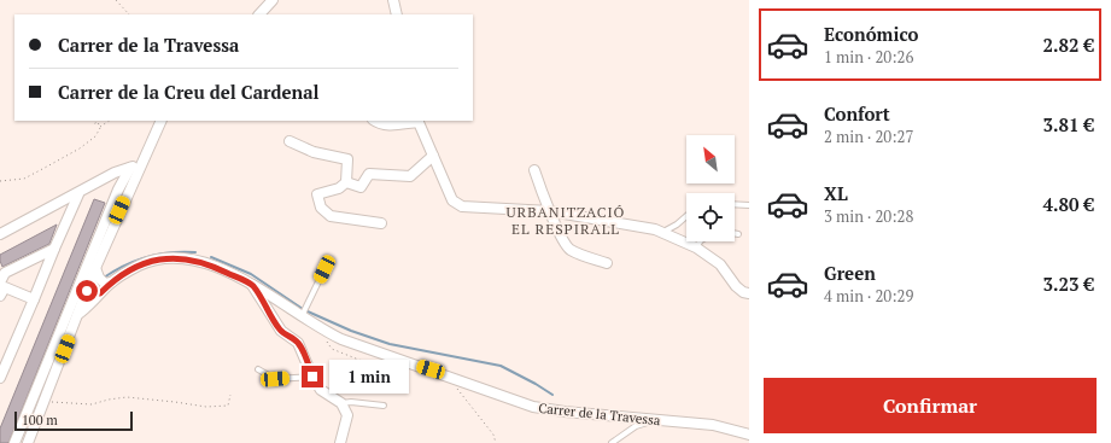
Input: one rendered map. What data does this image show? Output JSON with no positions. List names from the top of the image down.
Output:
{
  "streets": {
    "street": ["Carrer de la Travessa"]
  },
  "districts": ["URBANITZACIÓ EL RESPIRALL"],
  "scale_bar": "100 m",
  "north": "top left",
  "page": {
    "list": [
      {
        "name": "Económico",
        "note": "1 min · 20:26",
        "value": "2.82 €"
      },
      {
        "name": "Confort",
        "note": "2 min · 20:27",
        "value": "3.81 €"
      },
      {
        "name": "XL",
        "note": "3 min · 20:28",
        "value": "4.80 €"
      },
      {
        "name": "Green",
        "note": "4 min · 20:29",
        "value": "3.23 €"
      }
    ],
    "banner": ["Carrer de la Travessa", "Carrer de la Creu del Cardenal"],
    "bubble": "1 min",
    "buttons": "Confirmar",
    "scale": "100 m"
  }
}
